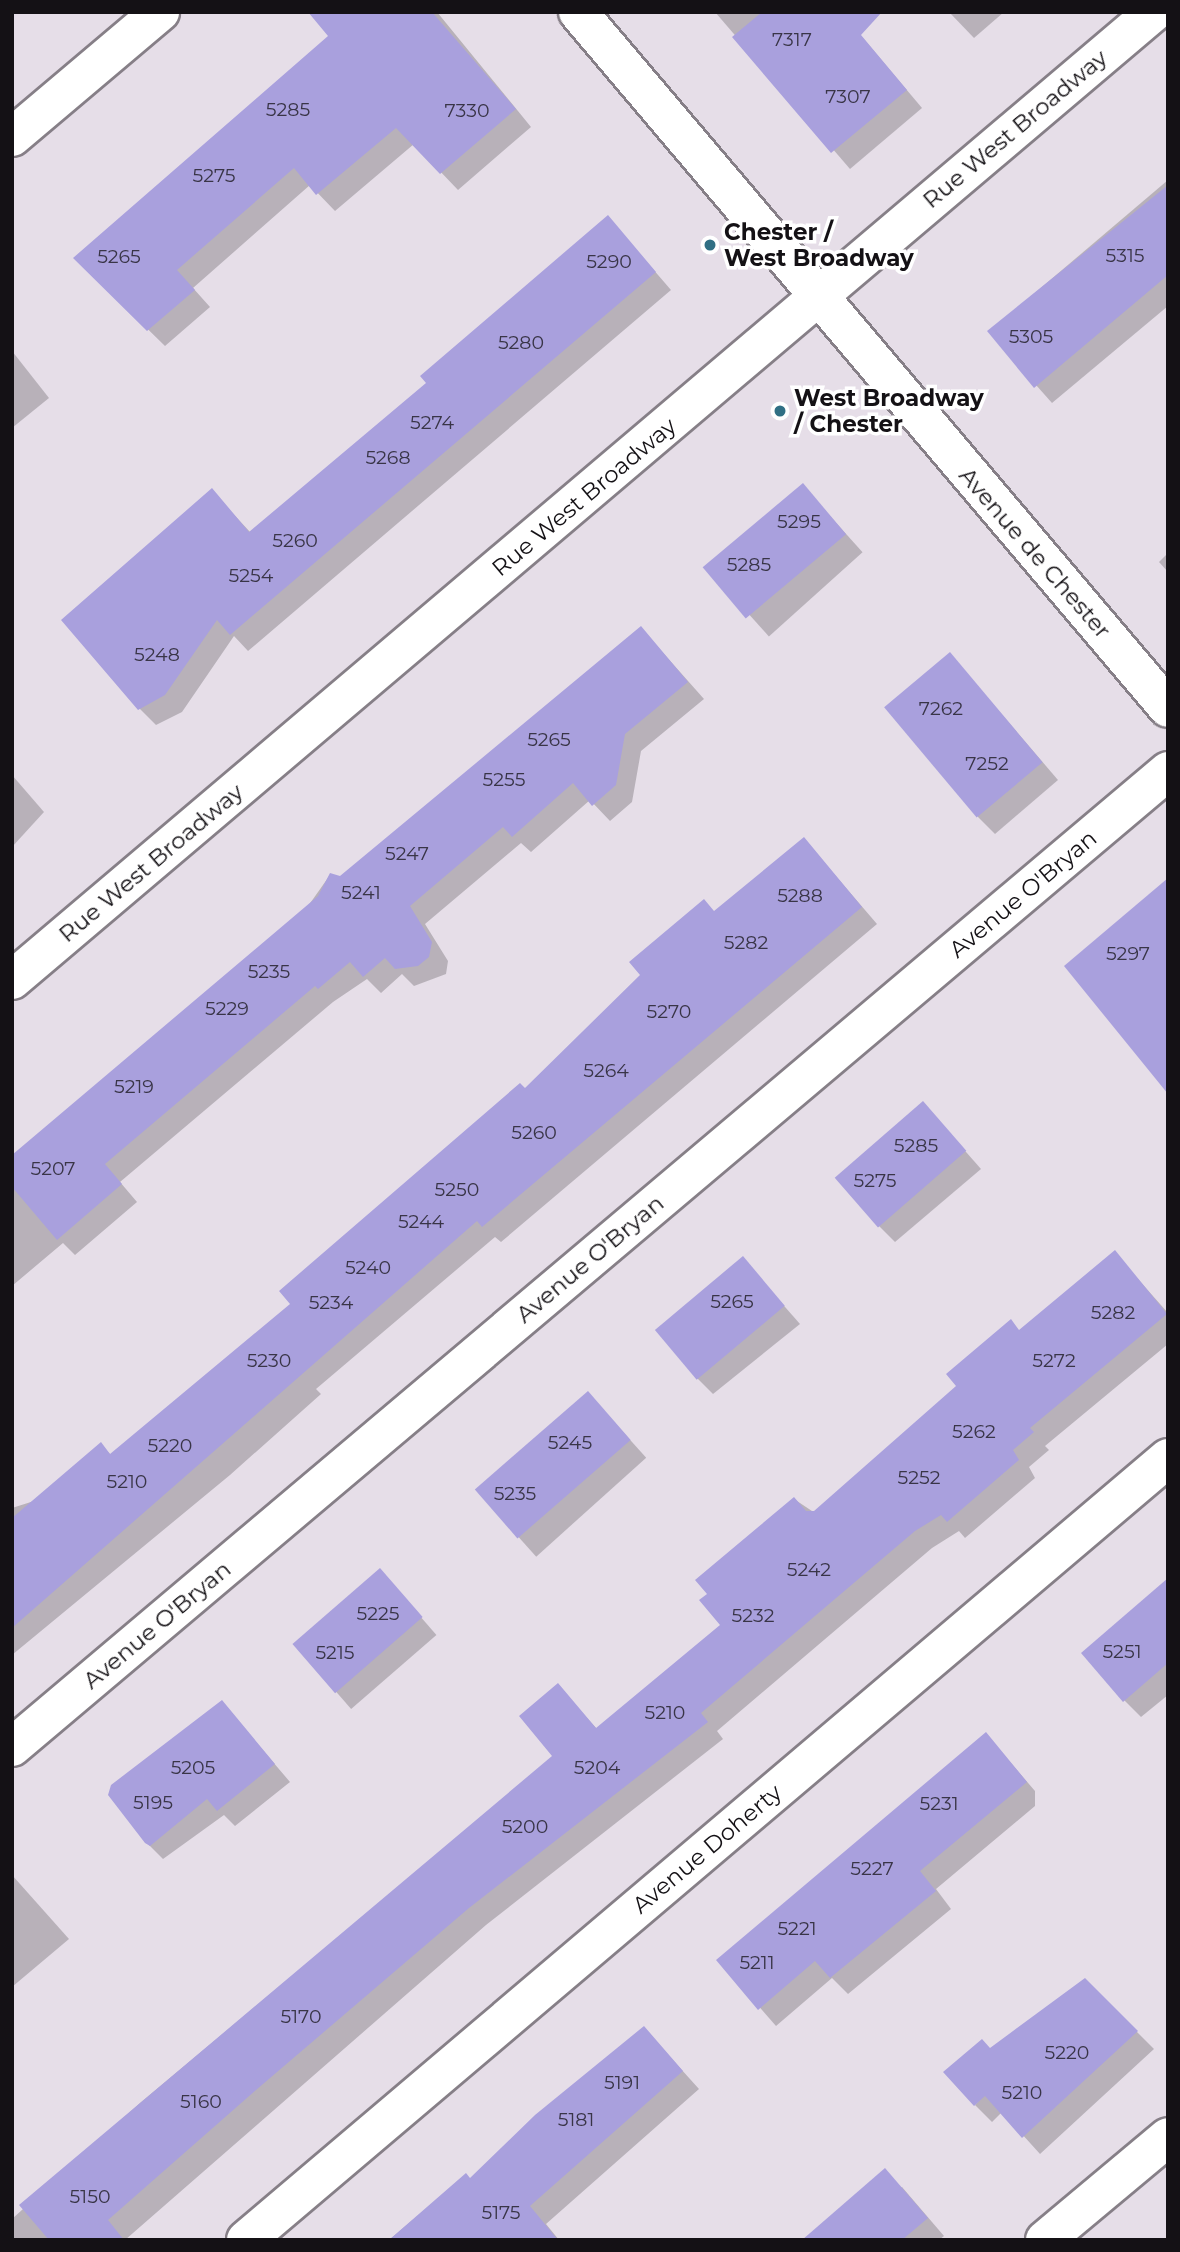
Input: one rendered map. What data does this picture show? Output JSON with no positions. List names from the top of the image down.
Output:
{
  "streets": {
    "street": [
      "Rue West Broadway",
      "Avenue de Chester",
      "Avenue O'Bryan",
      "Avenue Doherty"
    ]
  },
  "crossings": [
    ["Rue West Broadway", "Avenue de Chester"]
  ],
  "places": ["Chester / West Broadway", "West Broadway / Chester"],
  "house_numbers": [
    "7317",
    "7307",
    "5285",
    "7330",
    "5275",
    "5315",
    "5265",
    "5290",
    "5305",
    "5280",
    "5274",
    "5268",
    "5295",
    "5260",
    "5285",
    "5254",
    "5248",
    "7262",
    "5265",
    "7252",
    "5255",
    "5247",
    "5241",
    "5288",
    "5282",
    "5297",
    "5235",
    "5229",
    "5270",
    "5264",
    "5219",
    "5260",
    "5285",
    "5207",
    "5275",
    "5250",
    "5244",
    "5240",
    "5265",
    "5234",
    "5282",
    "5230",
    "5272",
    "5262",
    "5245",
    "5220",
    "5252",
    "5210",
    "5235",
    "5242",
    "5225",
    "5232",
    "5251",
    "5215",
    "5210",
    "5205",
    "5204",
    "5195",
    "5231",
    "5200",
    "5227",
    "5221",
    "5211",
    "5170",
    "5220",
    "5191",
    "5210",
    "5160",
    "5181",
    "5150",
    "5175"
  ]
}
